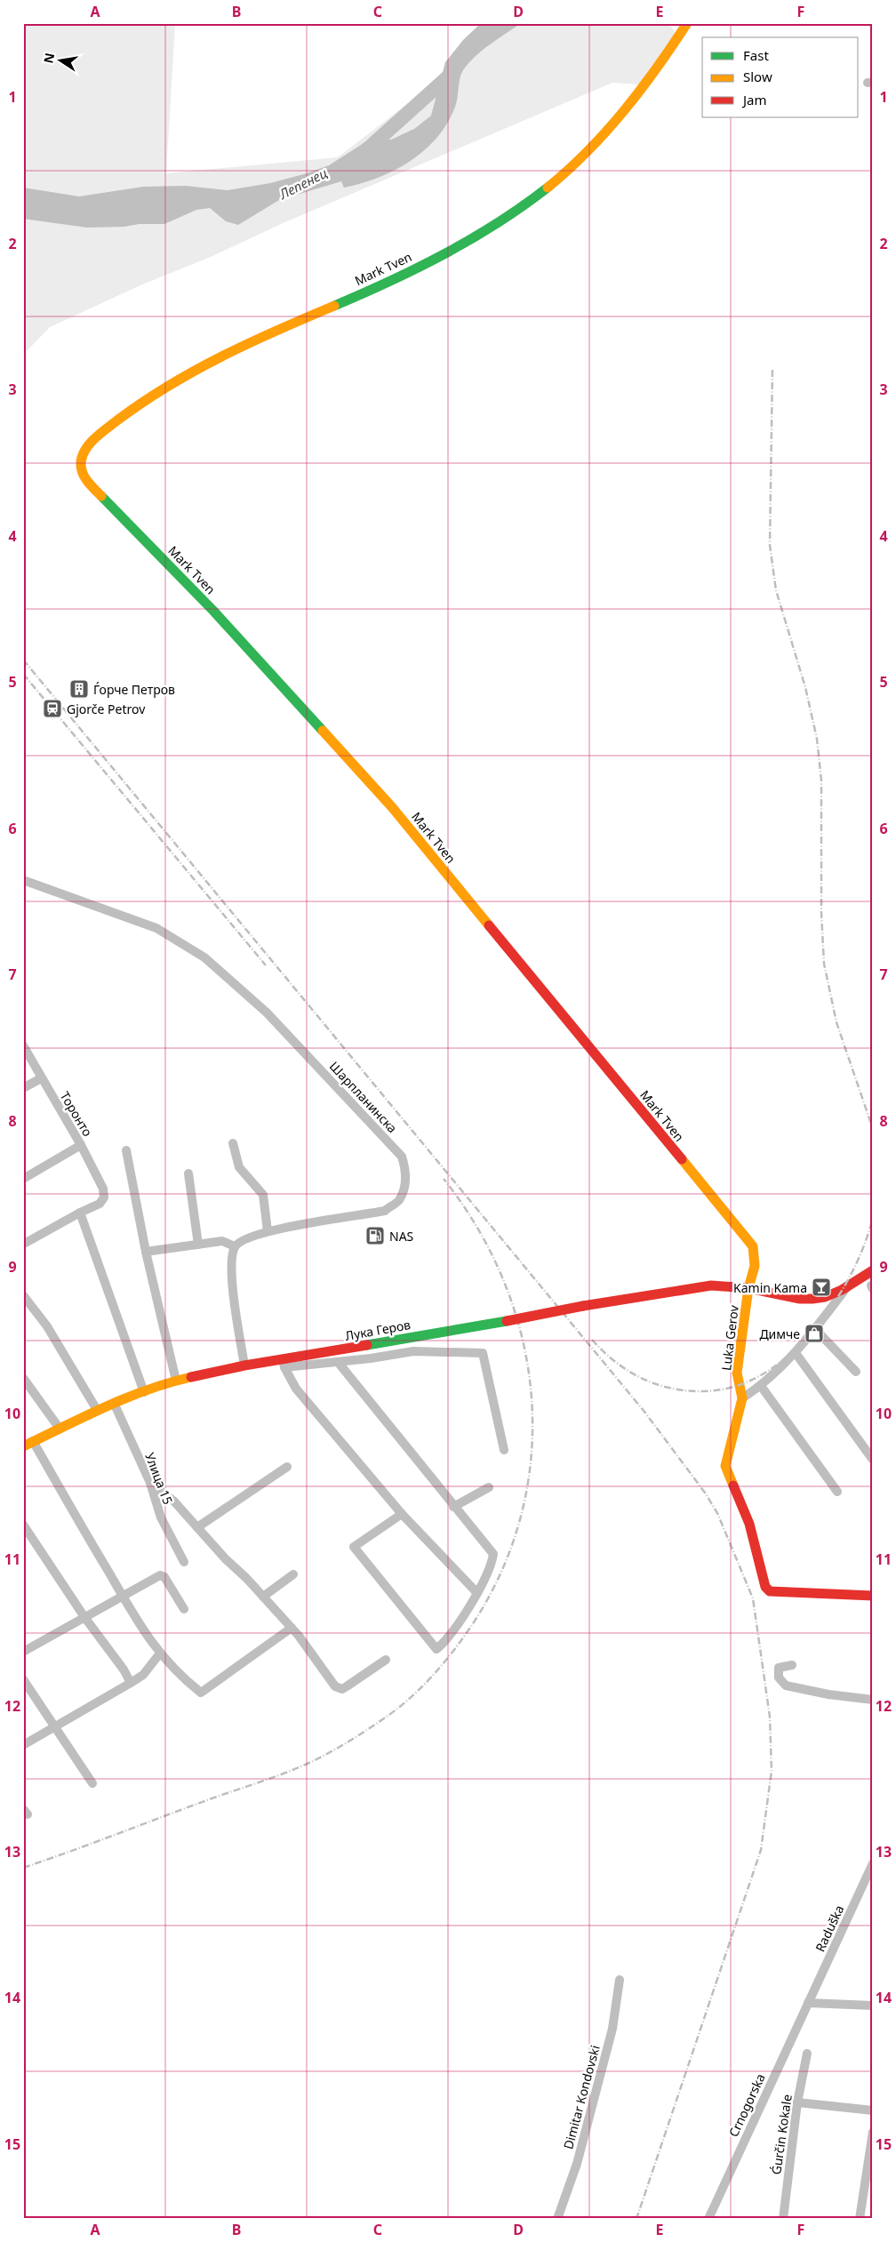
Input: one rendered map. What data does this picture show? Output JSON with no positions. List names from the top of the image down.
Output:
{
  "streets": {
    "street": [
      "Mark Tven",
      "Шарпланинска",
      "Торонто",
      "Лука Геров",
      "Luka Gerov",
      "Улица 15",
      "Raduška",
      "Dimitar Kondovski",
      "Crnogorska",
      "Ǵurčin Kokale"
    ]
  },
  "crossings": [
    ["Mark Tven", "Лука Геров"],
    ["Mark Tven", "Luka Gerov"],
    ["Лука Геров", "Luka Gerov"],
    ["Лука Геров", "Улица 15"],
    ["Raduška", "Crnogorska"]
  ],
  "water": ["Лепенец"],
  "places": {
    "building": ["Ѓорче Петров"],
    "station": ["Gjorče Petrov"],
    "fuel station": ["NAS"],
    "bar": ["Kamin Kama"],
    "shop": ["Димче"]
  },
  "legend": ["Fast", "Slow", "Jam"],
  "north": "left",
  "grid": {
    "columns": [
      "A",
      "B",
      "C",
      "D",
      "E",
      "F"
    ],
    "rows": [
      "1",
      "2",
      "3",
      "4",
      "5",
      "6",
      "7",
      "8",
      "9",
      "10",
      "11",
      "12",
      "13",
      "14",
      "15"
    ]
  }
}
